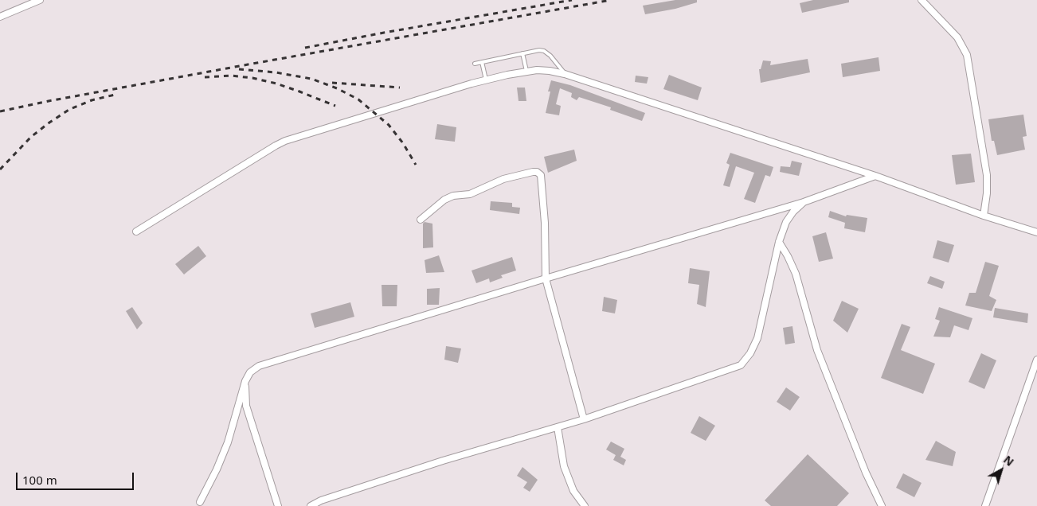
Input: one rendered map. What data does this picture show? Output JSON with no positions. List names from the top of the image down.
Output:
{
  "scale_bar": "100 m",
  "north": "top right"
}
